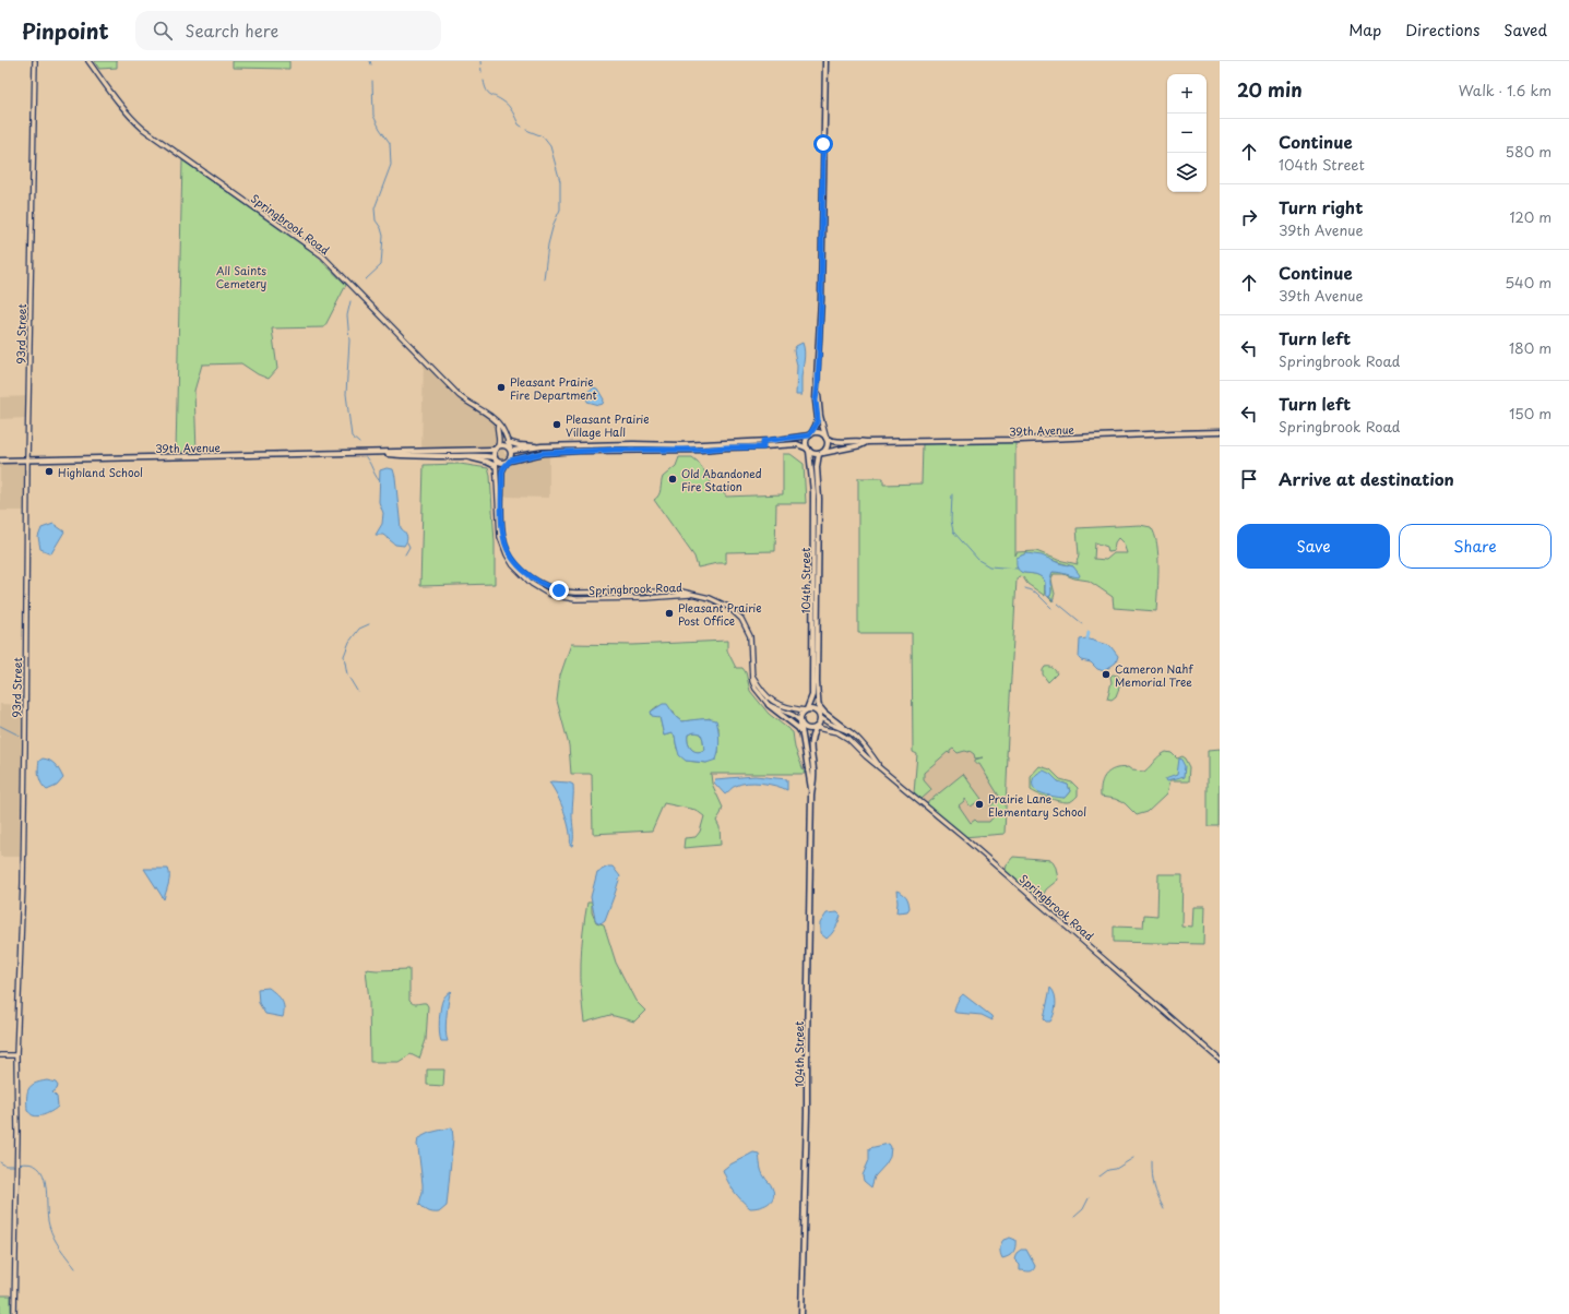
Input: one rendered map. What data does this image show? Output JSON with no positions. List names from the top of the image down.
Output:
{
  "streets": {
    "main road": ["39th Avenue", "104th Street"],
    "street": ["Springbrook Road", "93rd Street"]
  },
  "crossings": [
    ["Springbrook Road", "39th Avenue"],
    ["Springbrook Road", "104th Street"],
    ["93rd Street", "39th Avenue"],
    ["39th Avenue", "104th Street"]
  ],
  "parks": ["All Saints Cemetery"],
  "places": [
    "Pleasant Prairie Fire Department",
    "Pleasant Prairie Village Hall",
    "Highland School",
    "Old Abandoned Fire Station",
    "Pleasant Prairie Post Office",
    "Cameron Nahf Memorial Tree",
    "Prairie Lane Elementary School"
  ],
  "page": {
    "header": "Pinpoint",
    "search": "Search here",
    "nav": ["Map", "Directions", "Saved"],
    "heading": ["20 min", "Walk · 1.6 km"],
    "map_buttons": ["+", "−"],
    "list": [
      ["Continue", "104th Street", "580 m"],
      ["Turn right", "39th Avenue", "120 m"],
      ["Continue", "39th Avenue", "540 m"],
      ["Turn left", "Springbrook Road", "180 m"],
      ["Turn left", "Springbrook Road", "150 m"],
      "Arrive at destination"
    ],
    "buttons": ["Save", "Share"]
  }
}
